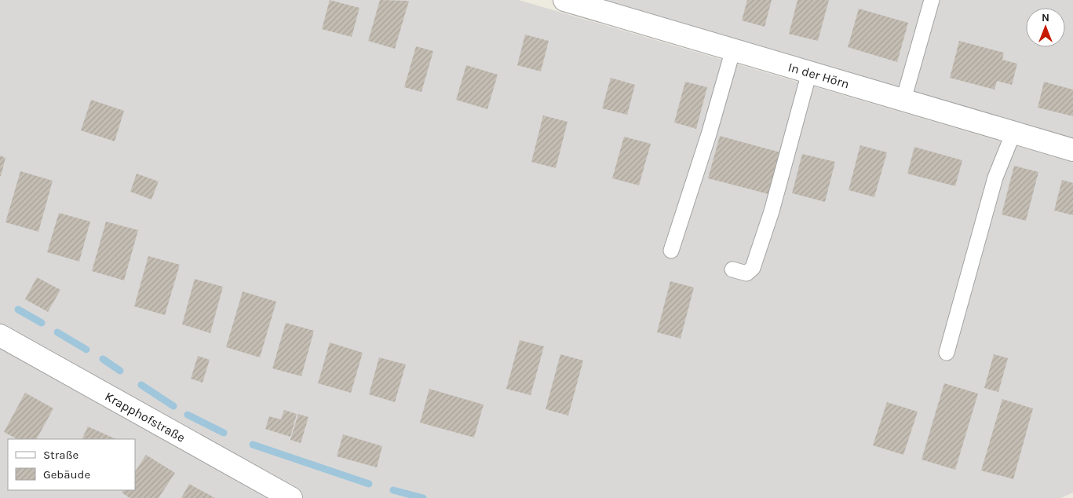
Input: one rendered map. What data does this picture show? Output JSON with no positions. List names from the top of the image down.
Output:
{
  "streets": {
    "street": ["In der Hörn", "Krapphofstraße"]
  },
  "legend": ["Straße", "Gebäude"],
  "north": "top"
}
